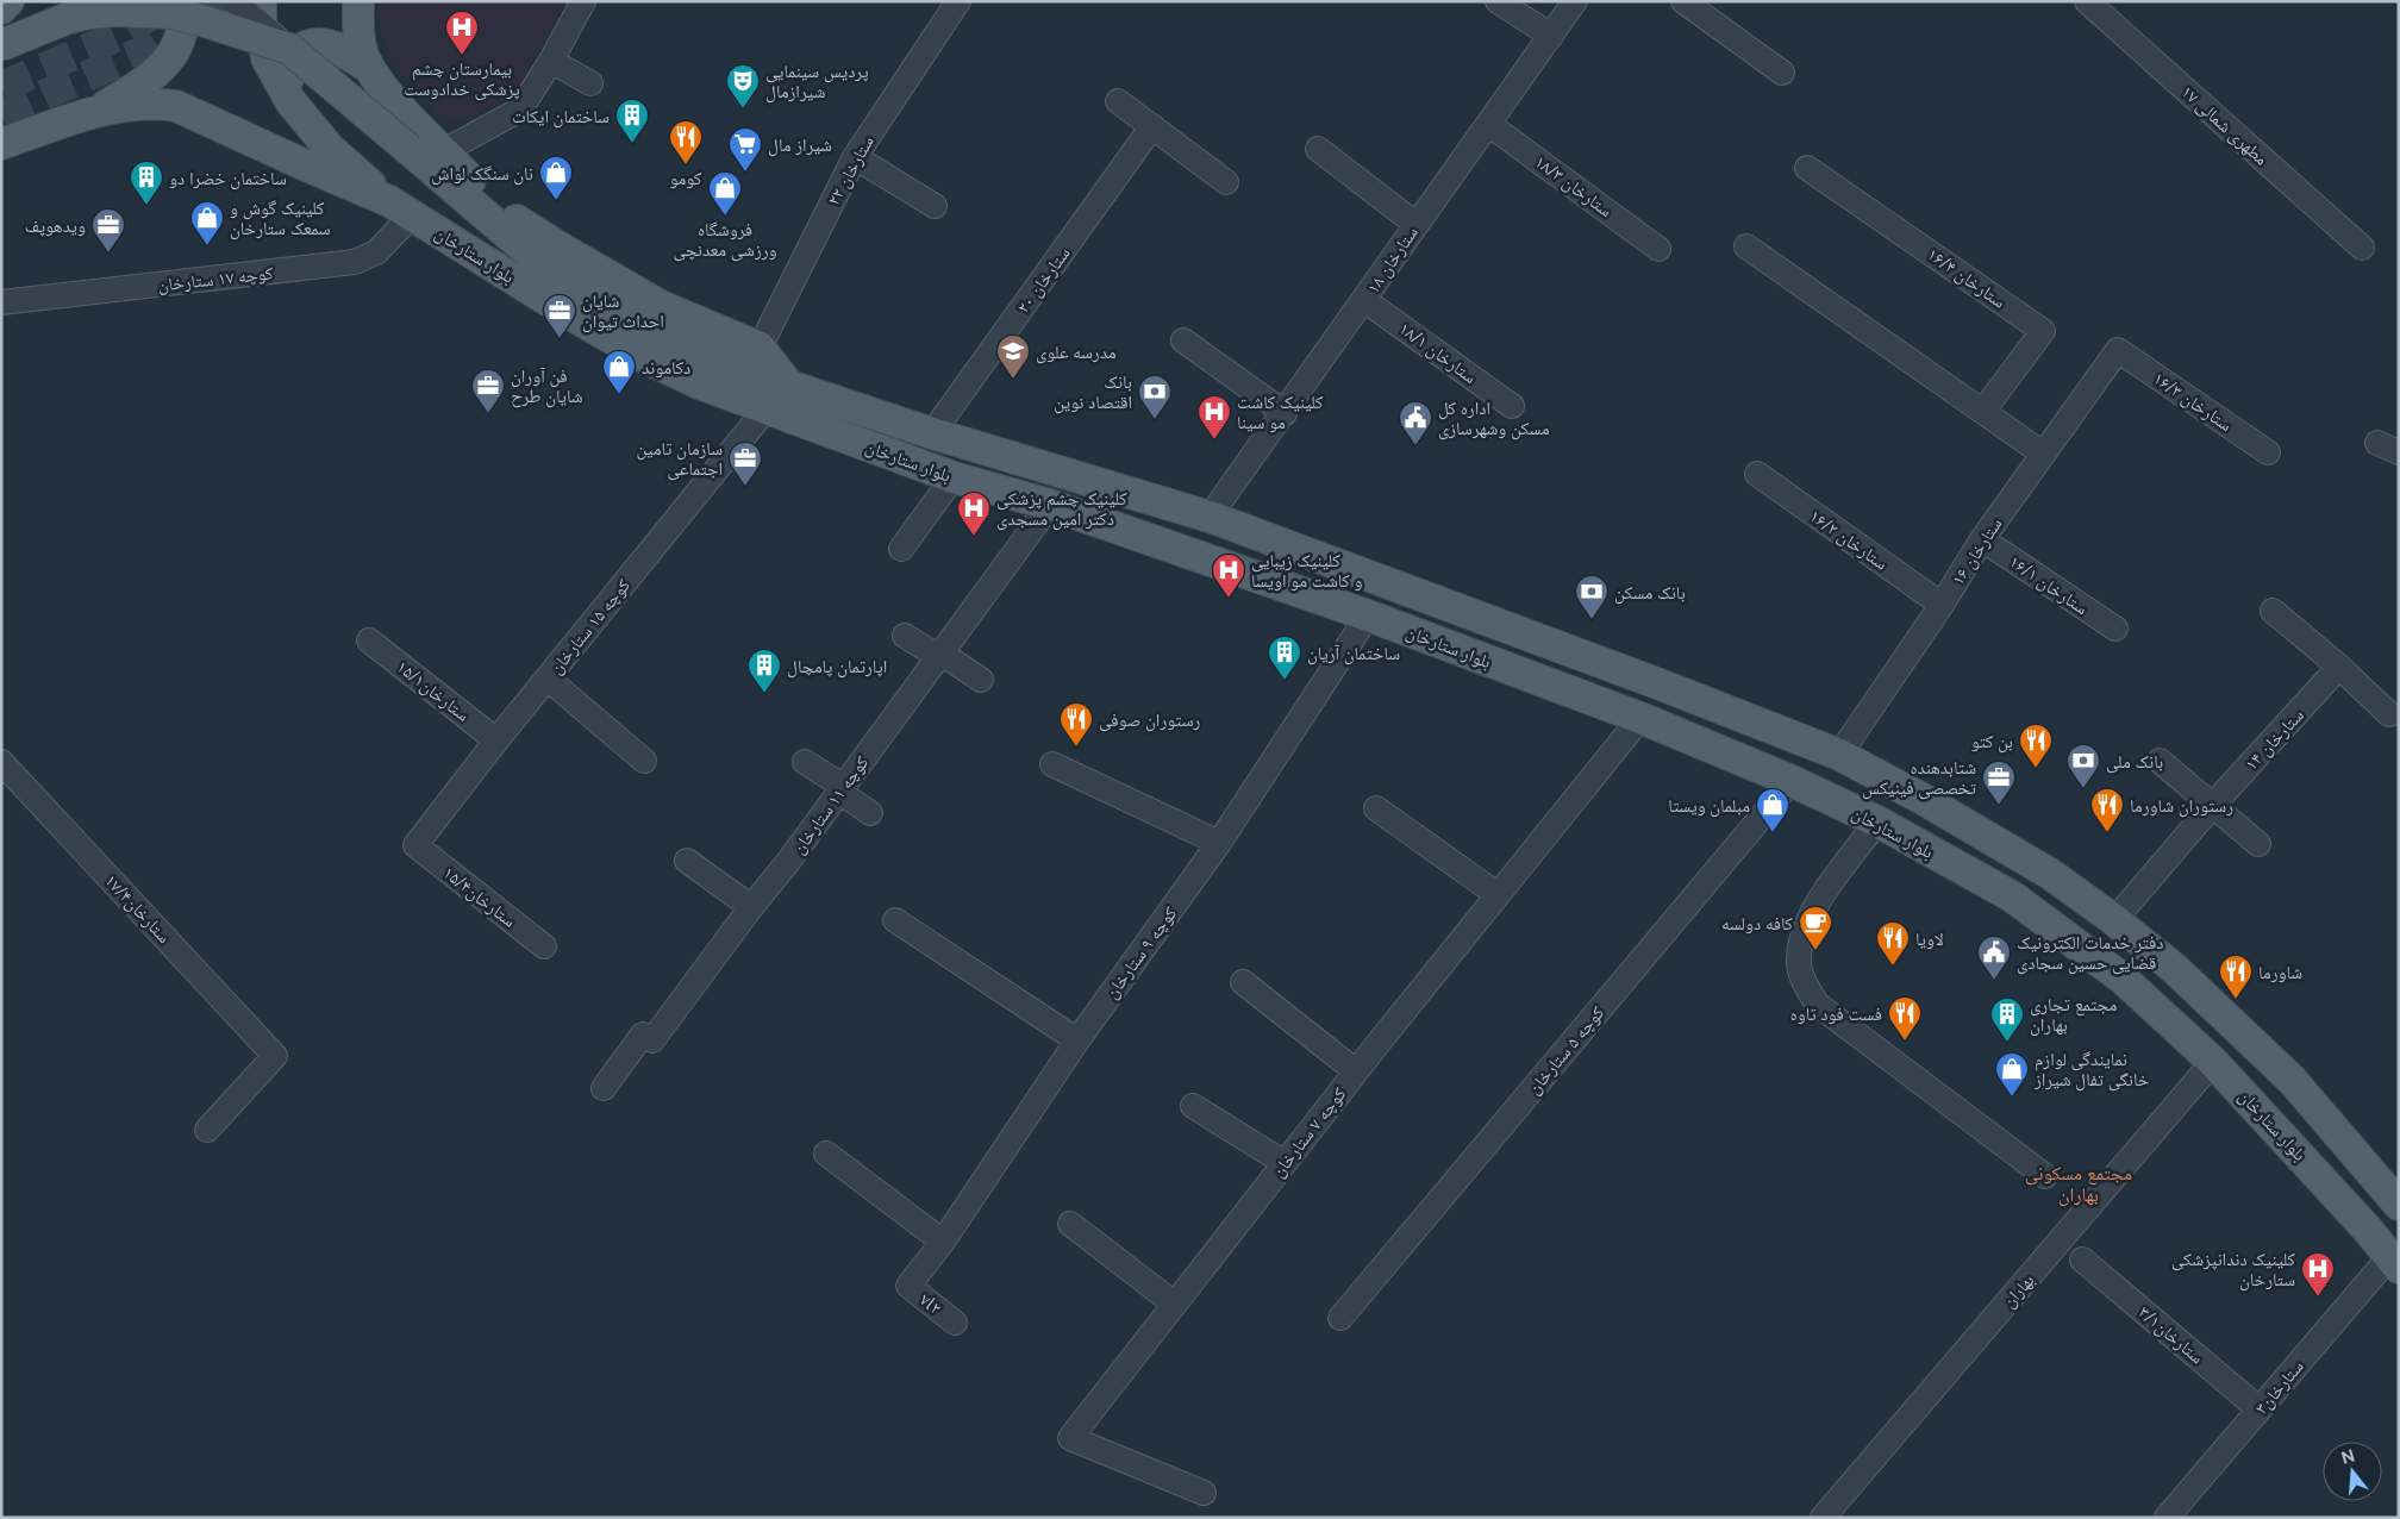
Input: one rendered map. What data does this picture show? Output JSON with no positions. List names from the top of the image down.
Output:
{
  "streets": {
    "main road": ["بلوار ستارخان"],
    "street": [
      "۱۷ مطهری شمالی",
      "۲۲ ستارخان",
      "۱۸/۳ ستارخان",
      "۱۸ ستارخان",
      "۱۶/۴ ستارخان",
      "کوچه ۱۷ ستارخان",
      "۲۰ ستارخان",
      "۱۸/۱ ستارخان",
      "۱۶/۳ ستارخان",
      "۱۶/۲ ستارخان",
      "۱۶ ستارخان",
      "۱۶/۱ ستارخان",
      "کوچه ۱۵ ستارخان",
      "ستارخان۱۵/۱",
      "۱۴ ستارخان",
      "کوچه ۱۱ ستارخان",
      "ستارخان۱۵/۴",
      "ستارخان۱۷/۴",
      "کوچه ۹ ستارخان",
      "کوچه ۵ ستارخان",
      "کوچه ۷ ستارخان",
      "بهاران",
      "۷l۲",
      "ستارخان۳/۱",
      "ستارخان۳"
    ]
  },
  "crossings": [
    ["۱۸/۳ ستارخان", "۱۸ ستارخان"],
    ["بلوار ستارخان", "۱۸ ستارخان"],
    ["بلوار ستارخان", "کوچه ۱۷ ستارخان"],
    ["بلوار ستارخان", "۲۰ ستارخان"],
    ["بلوار ستارخان", "۱۶ ستارخان"],
    ["بلوار ستارخان", "کوچه ۱۵ ستارخان"],
    ["بلوار ستارخان", "۱۴ ستارخان"],
    ["بلوار ستارخان", "کوچه ۱۱ ستارخان"],
    ["بلوار ستارخان", "کوچه ۹ ستارخان"],
    ["بلوار ستارخان", "کوچه ۵ ستارخان"],
    ["بلوار ستارخان", "کوچه ۷ ستارخان"],
    ["بلوار ستارخان", "بهاران"],
    ["بلوار ستارخان", "ستارخان۳"],
    ["۱۸ ستارخان", "۱۸/۱ ستارخان"],
    ["۱۶/۳ ستارخان", "۱۶ ستارخان"],
    ["۱۶/۲ ستارخان", "۱۶ ستارخان"],
    ["۱۶ ستارخان", "۱۶/۱ ستارخان"],
    ["کوچه ۱۵ ستارخان", "ستارخان۱۵/۱"],
    ["کوچه ۱۵ ستارخان", "ستارخان۱۵/۴"],
    ["کوچه ۹ ستارخان", "۷l۲"],
    ["ستارخان۳/۱", "ستارخان۳"]
  ],
  "districts": ["مجتمع مسکونی بهاران"],
  "places": {
    "hospital": [
      "بیمارستان چشم پزشکی خدادوست",
      "کلینیک کاشت مو سینا",
      "کلینیک چشم پزشکی دکتر امین مسجدی",
      "کلینیک زیبایی و کاشت مو اویسا",
      "کلینیک دندانپزشکی ستارخان"
    ],
    "theatre": ["پردیس سینمایی شیرازمال"],
    "building": [
      "ساختمان ایکات",
      "ساختمان خضرا دو",
      "ساختمان آریان",
      "اپارتمان پامچال",
      "مجتمع تجاری بهاران"
    ],
    "restaurant": [
      "کومو",
      "رستوران صوفی",
      "بن کتو",
      "رستوران شاورما",
      "لاویا",
      "شاورما",
      "فست فود تاوه"
    ],
    "supermarket": ["شیراز مال"],
    "shop": [
      "نان سنگک لواش",
      "فروشگاه‌ ورزشی معدنچی",
      "کلینیک گوش و سمعک ستارخان",
      "دکاموند",
      "مبلمان ویستا",
      "نمایندگی لوازم خانگی تفال شیراز"
    ],
    "office": [
      "ویدهوپف",
      "شایان احداث تیوان",
      "فن آوران شایان طرح",
      "سازمان تامین اجتماعی",
      "شتابدهنده تخصصی فینیکس"
    ],
    "school or university": ["مدرسه علوی"],
    "bank": ["بانک اقتصاد نوین", "بانک مسکن", "بانک ملی"],
    "public building": ["اداره کل مسکن وشهرسازی", "دفتر خدمات الکترونیک قضایی حسین سجادی"],
    "cafe": ["کافه دولسه"]
  },
  "north": "top"
}
